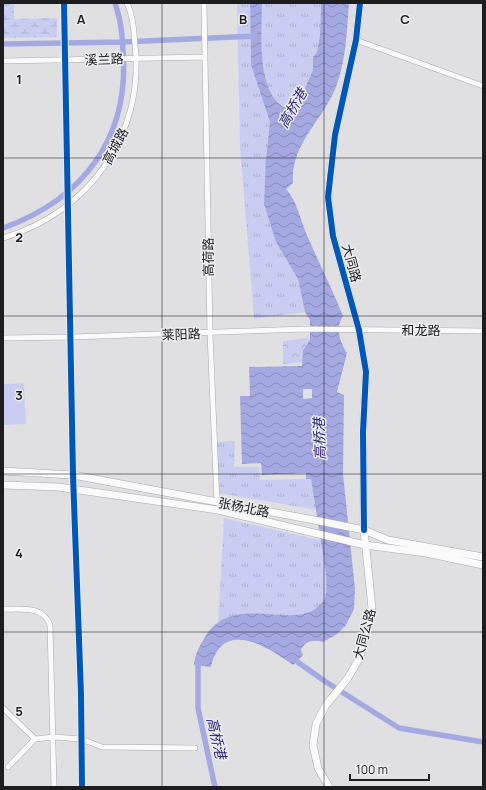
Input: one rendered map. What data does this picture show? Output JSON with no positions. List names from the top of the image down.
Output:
{
  "streets": {
    "main road": ["大同路", "张杨北路", "大同公路"],
    "street": [
      "溪兰路",
      "高城路",
      "高荷路",
      "和龙路",
      "莱阳路"
    ]
  },
  "crossings": [
    ["溪兰路", "高城路"],
    ["溪兰路", "高荷路"],
    ["高荷路", "莱阳路"],
    ["高荷路", "张杨北路"],
    ["大同路", "和龙路"],
    ["大同路", "莱阳路"],
    ["大同路", "张杨北路"],
    ["大同路", "大同公路"],
    ["和龙路", "莱阳路"],
    ["张杨北路", "大同公路"]
  ],
  "water": ["高桥港"],
  "scale_bar": "100 m",
  "grid": {
    "columns": ["A", "B", "C"],
    "rows": [
      "1",
      "2",
      "3",
      "4",
      "5"
    ]
  }
}
